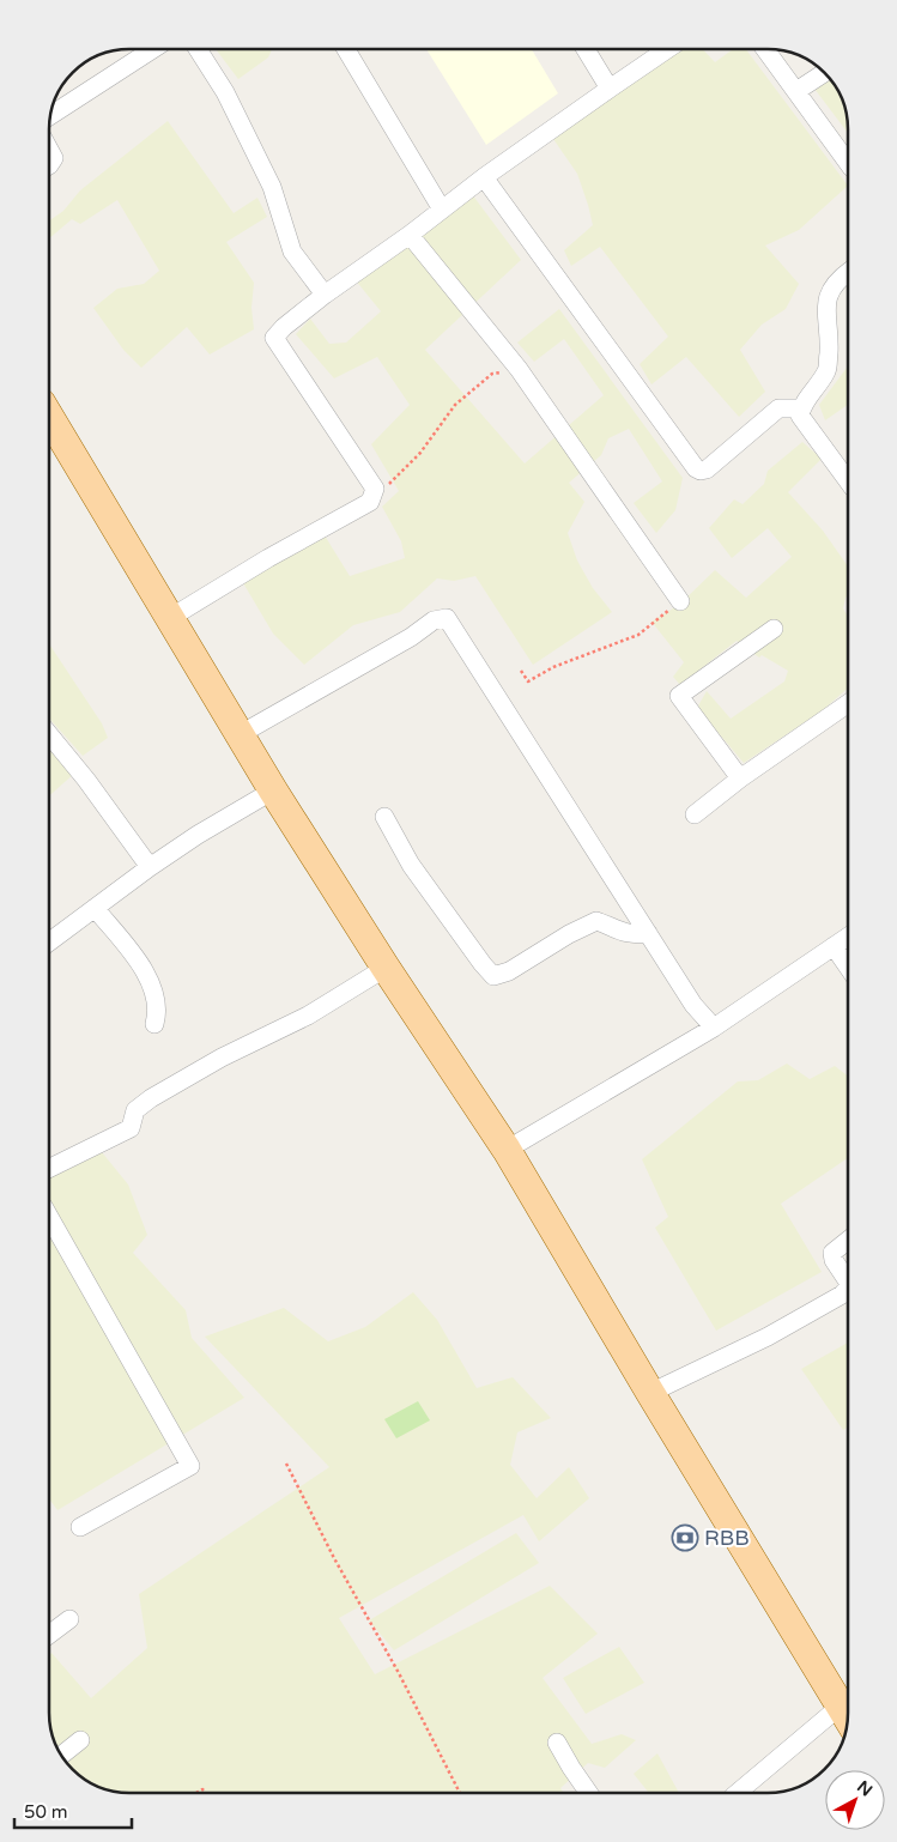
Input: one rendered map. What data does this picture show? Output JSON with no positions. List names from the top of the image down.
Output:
{
  "places": {
    "bank": ["RBB"]
  },
  "scale_bar": "50 m",
  "north": "top right"
}
